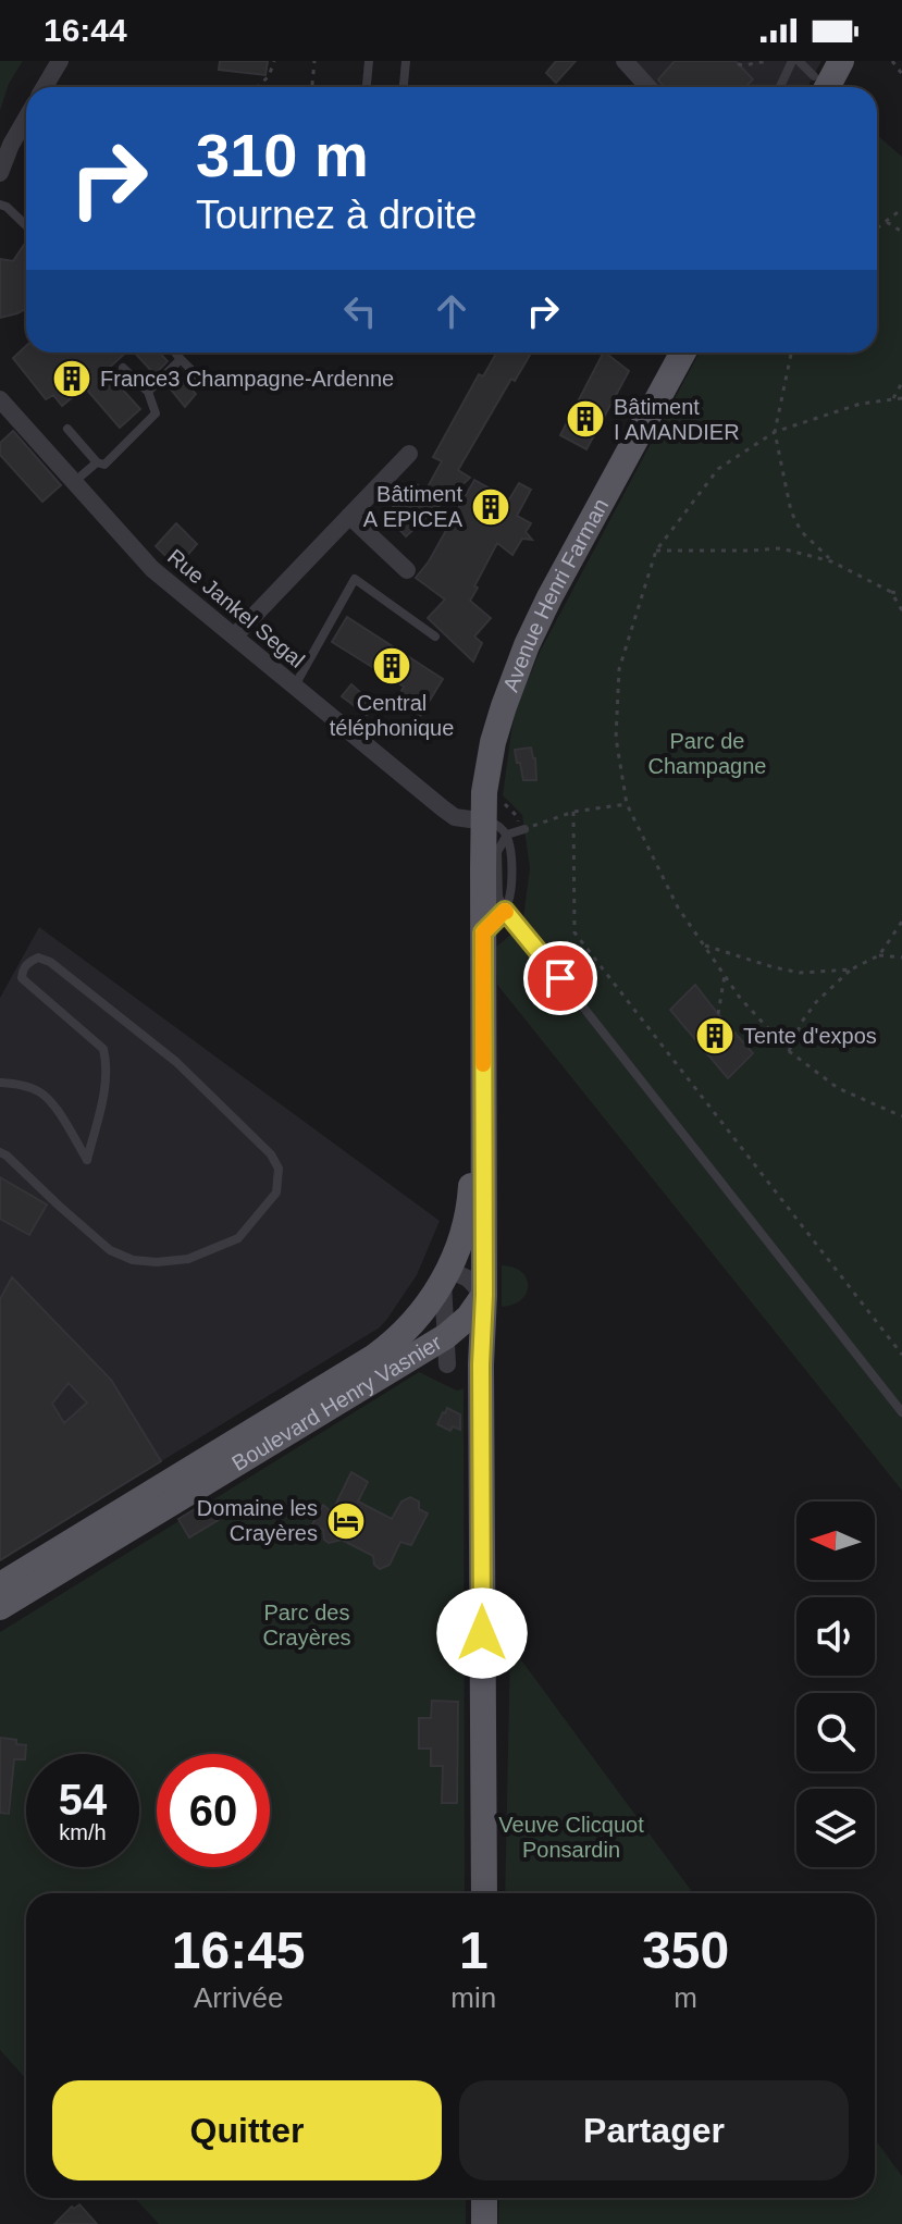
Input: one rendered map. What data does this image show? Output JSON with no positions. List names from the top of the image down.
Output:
{
  "streets": {
    "main road": ["Avenue Henri Farman", "Boulevard Henry Vasnier"],
    "street": ["Rue Jankel Segal"]
  },
  "crossings": [
    ["Avenue Henri Farman", "Rue Jankel Segal"],
    ["Avenue Henri Farman", "Boulevard Henry Vasnier"],
    ["Rue Jankel Segal", "Boulevard Henry Vasnier"]
  ],
  "parks": ["Parc de Champagne", "Parc des Crayères", "Veuve Clicquot Ponsardin"],
  "places": {
    "building": [
      "France3 Champagne-Ardenne",
      "Bâtiment I AMANDIER",
      "Bâtiment A EPICEA",
      "Central téléphonique",
      "Tente d'expos"
    ],
    "hotel": ["Domaine les Crayères"]
  },
  "north": "left",
  "page": {
    "status": "16:44",
    "turn": ["310 m", "Tournez à droite"],
    "speed": "54 km/h",
    "limit": "60",
    "eta": [
      "16:45",
      "Arrivée",
      "1",
      "min",
      "350",
      "m"
    ],
    "buttons": ["Quitter", "Partager"]
  }
}
